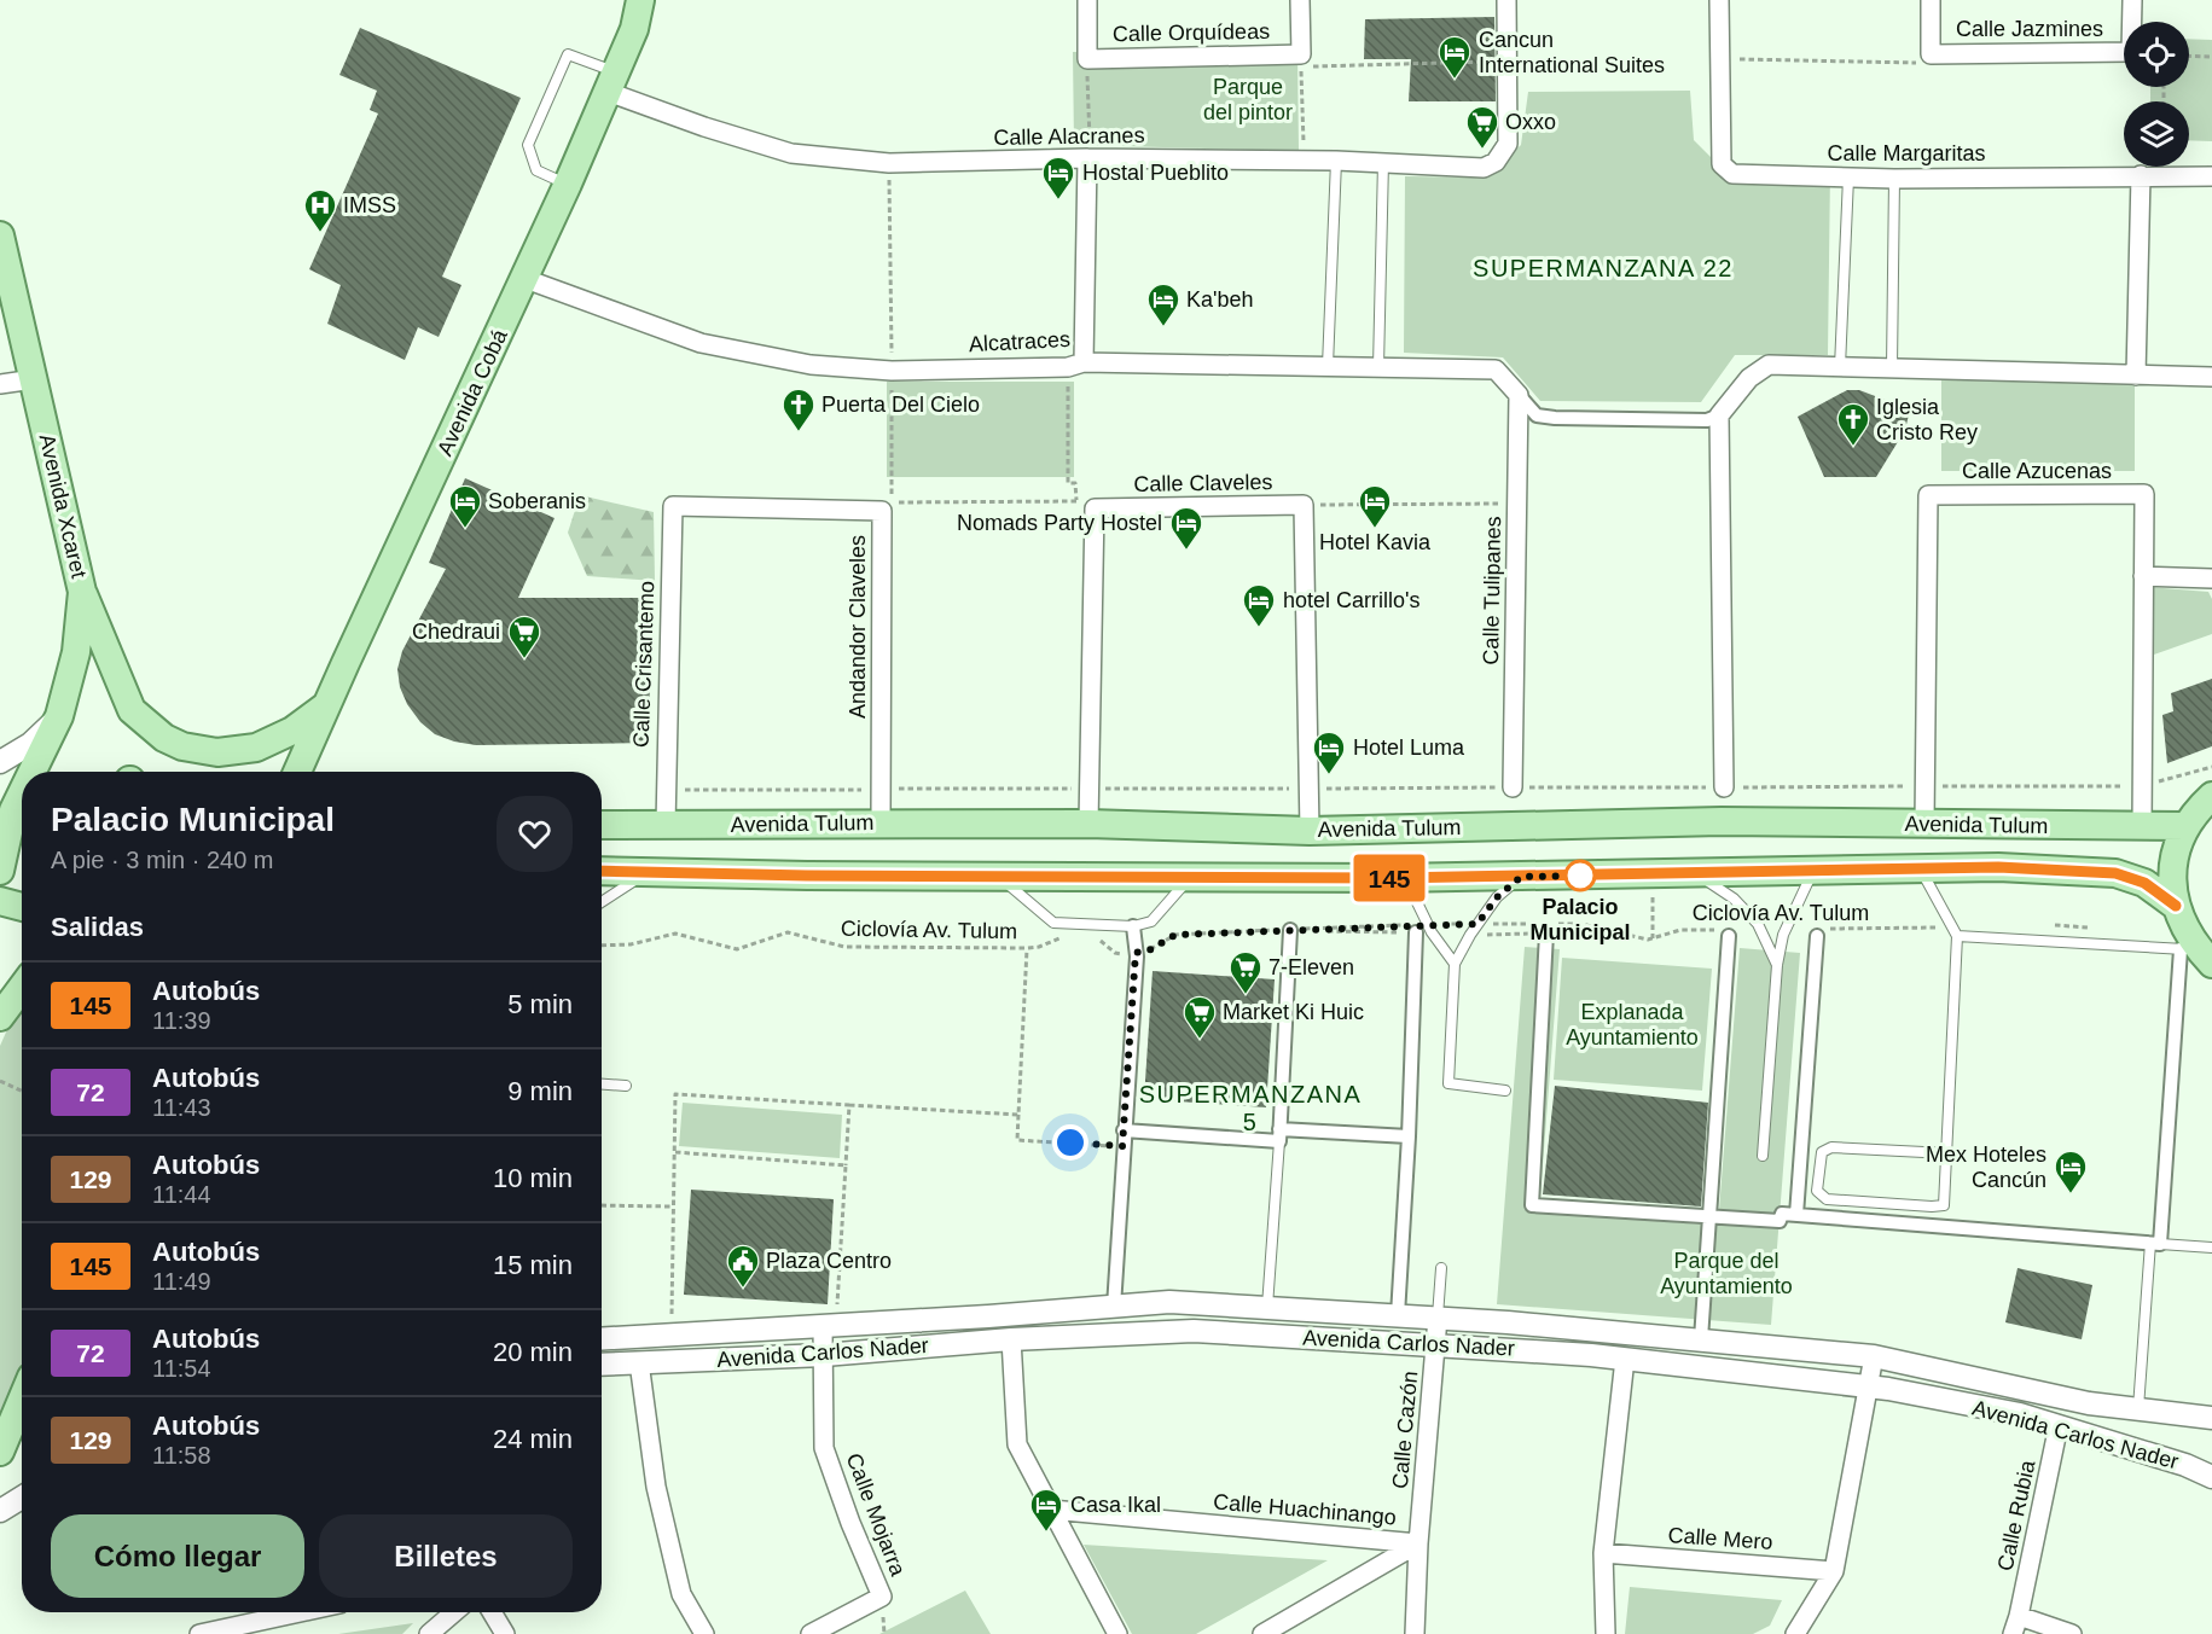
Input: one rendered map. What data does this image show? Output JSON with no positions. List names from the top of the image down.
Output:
{
  "streets": {
    "main road": ["Avenida Cobá", "Avenida Xcaret", "Avenida Tulum"],
    "street": [
      "Calle Jazmines",
      "Calle Orquídeas",
      "Calle Alacranes",
      "Calle Margaritas",
      "Alcatraces",
      "Calle Azucenas",
      "Calle Claveles",
      "Calle Tulipanes",
      "Andandor Claveles",
      "Calle Crisantemo",
      "Avenida Carlos Nader",
      "Calle Cazón",
      "Calle Huachinango",
      "Calle Mojarra",
      "Calle Rubia",
      "Calle Mero"
    ],
    "path": ["Ciclovía Av. Tulum"]
  },
  "crossings": [
    ["Calle Alacranes", "Avenida Cobá"],
    ["Alcatraces", "Avenida Cobá"],
    ["Alcatraces", "Calle Tulipanes"],
    ["Calle Azucenas", "Avenida Tulum"],
    ["Calle Claveles", "Avenida Tulum"],
    ["Andandor Claveles", "Calle Crisantemo"],
    ["Andandor Claveles", "Avenida Tulum"],
    ["Calle Crisantemo", "Avenida Tulum"],
    ["Avenida Carlos Nader", "Calle Cazón"],
    ["Avenida Carlos Nader", "Calle Mojarra"],
    ["Avenida Carlos Nader", "Calle Rubia"],
    ["Calle Cazón", "Calle Huachinango"]
  ],
  "districts": ["SUPERMANZANA 22", "SUPERMANZANA 5"],
  "parks": ["Parque del pintor", "Explanada Ayuntamiento", "Parque del Ayuntamiento"],
  "places": {
    "hotel": [
      "Cancun International Suites",
      "Hostal Pueblito",
      "Ka'beh",
      "Soberanis",
      "Hotel Kavia",
      "Nomads Party Hostel",
      "hotel Carrillo's",
      "Hotel Luma",
      "Mex Hoteles Cancún",
      "Casa Ikal"
    ],
    "supermarket": [
      "Oxxo",
      "Chedraui",
      "7-Eleven",
      "Market Ki Huic"
    ],
    "hospital": ["IMSS"],
    "church": ["Puerta Del Cielo", "Iglesia Cristo Rey"],
    "other": ["Palacio Municipal"],
    "public building": ["Plaza Centro"]
  },
  "lines": ["bus line 145"],
  "page": {
    "on_map": "145",
    "heading": [
      ["Palacio Municipal", "A pie · 3 min · 240 m"],
      "Salidas"
    ],
    "list": [
      {
        "mark": "145",
        "name": "Autobús",
        "note": "11:39",
        "value": "5 min"
      },
      {
        "mark": "72",
        "name": "Autobús",
        "note": "11:43",
        "value": "9 min"
      },
      {
        "mark": "129",
        "name": "Autobús",
        "note": "11:44",
        "value": "10 min"
      },
      {
        "mark": "145",
        "name": "Autobús",
        "note": "11:49",
        "value": "15 min"
      },
      {
        "mark": "72",
        "name": "Autobús",
        "note": "11:54",
        "value": "20 min"
      },
      {
        "mark": "129",
        "name": "Autobús",
        "note": "11:58",
        "value": "24 min"
      }
    ],
    "buttons": ["Cómo llegar", "Billetes"]
  }
}
